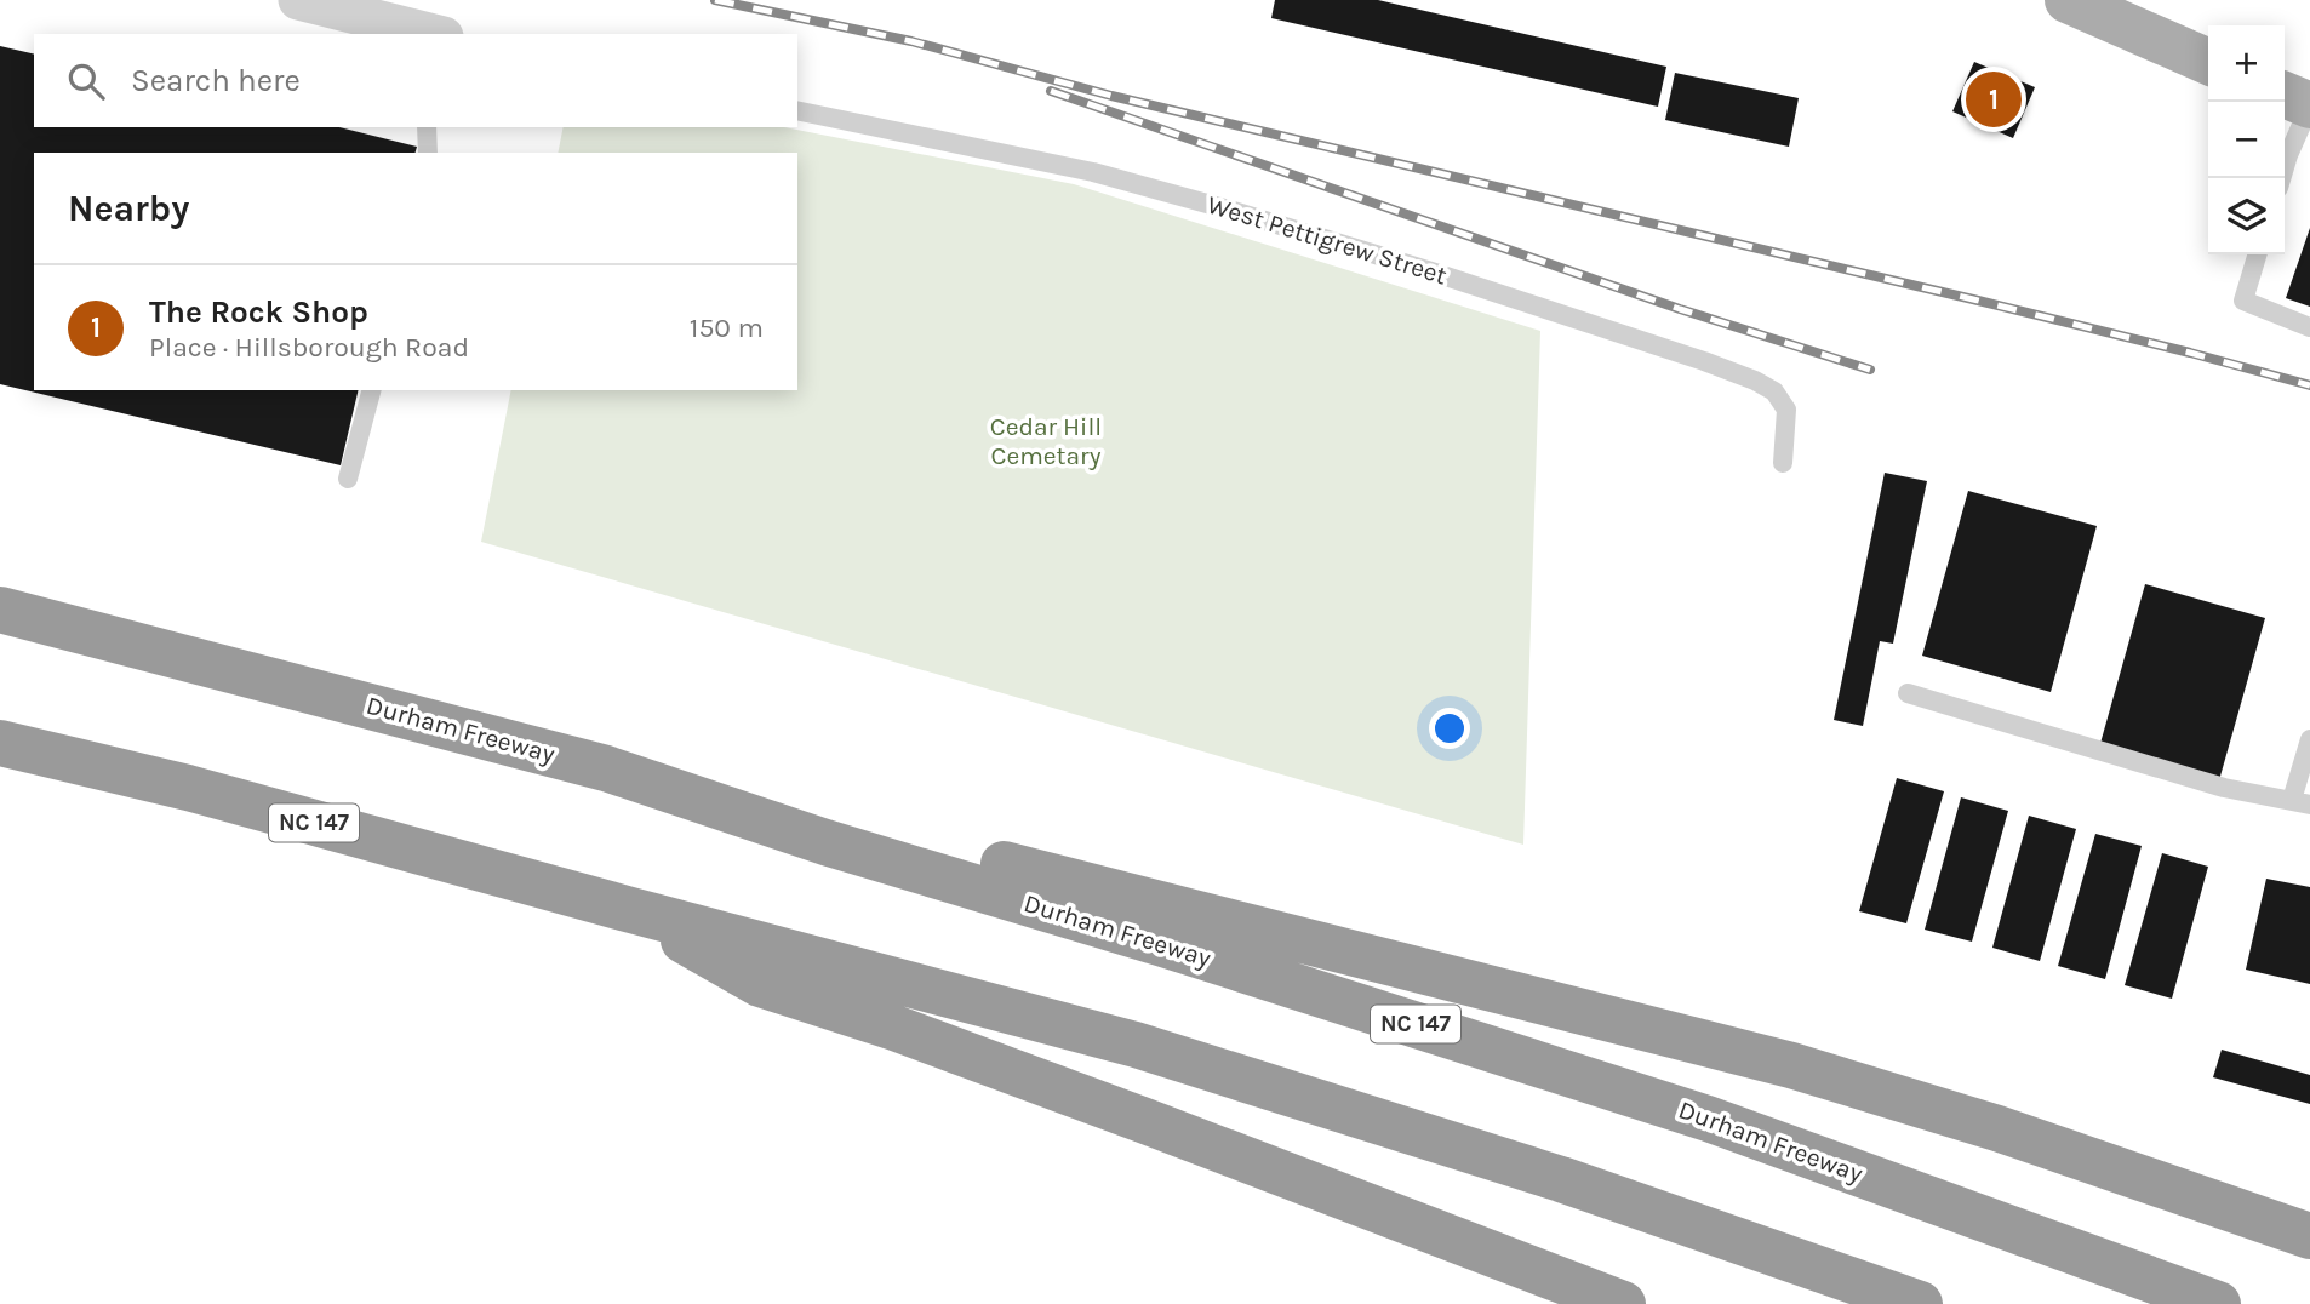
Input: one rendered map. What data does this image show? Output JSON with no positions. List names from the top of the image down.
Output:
{
  "streets": {
    "highway": ["Durham Freeway", "NC 147"],
    "lane": ["West Pettigrew Street"]
  },
  "parks": ["Cedar Hill Cemetary"],
  "page": {
    "map_buttons": ["+", "−"],
    "search": "Search here",
    "pins": "1",
    "heading": "Nearby",
    "list": [
      {
        "mark": "1",
        "name": "The Rock Shop",
        "note": "Place · Hillsborough Road",
        "value": "150 m"
      }
    ]
  }
}
